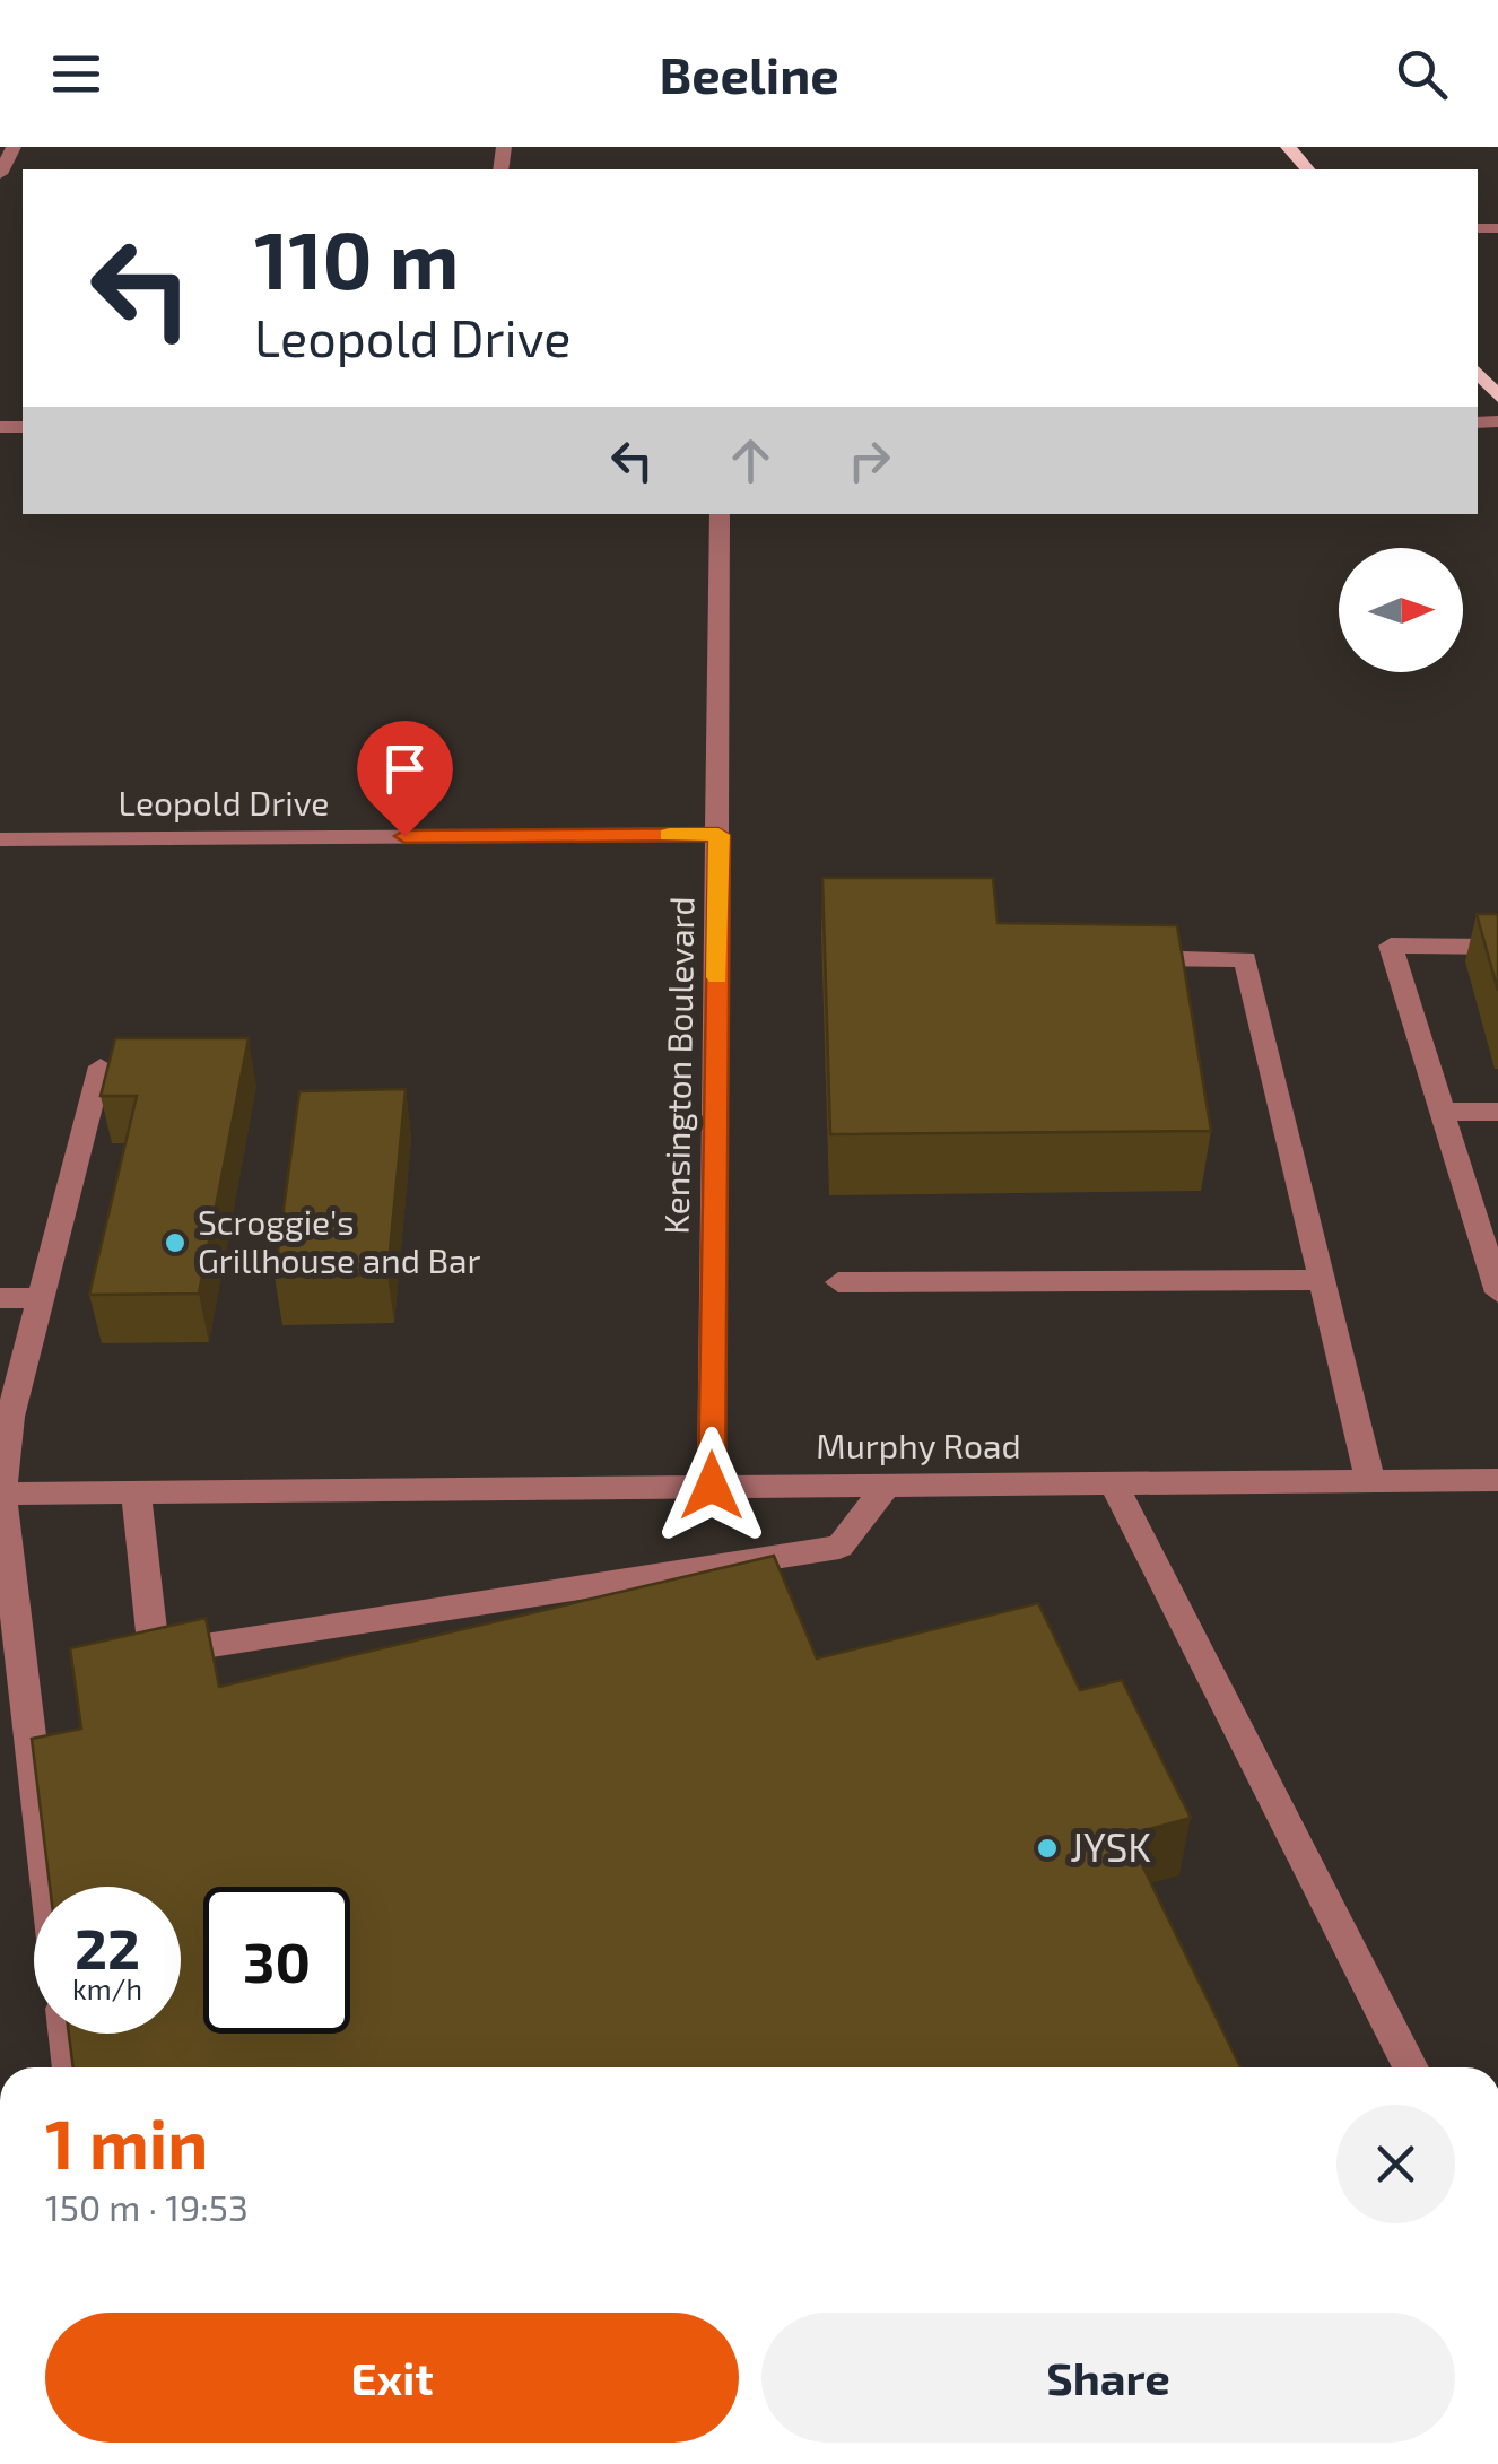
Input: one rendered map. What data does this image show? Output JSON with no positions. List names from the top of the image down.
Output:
{
  "streets": {
    "street": ["Leopold Drive", "Kensington Boulevard", "Murphy Road"]
  },
  "crossings": [
    ["Leopold Drive", "Kensington Boulevard"],
    ["Kensington Boulevard", "Murphy Road"]
  ],
  "places": ["Scroggie's Grillhouse and Bar", "JYSK"],
  "north": "right",
  "page": {
    "header": "Beeline",
    "turn": ["110 m", "Leopold Drive"],
    "speed": "22 km/h",
    "limit": "30",
    "heading": ["1 min", "150 m · 19:53"],
    "buttons": ["Exit", "Share"]
  }
}
